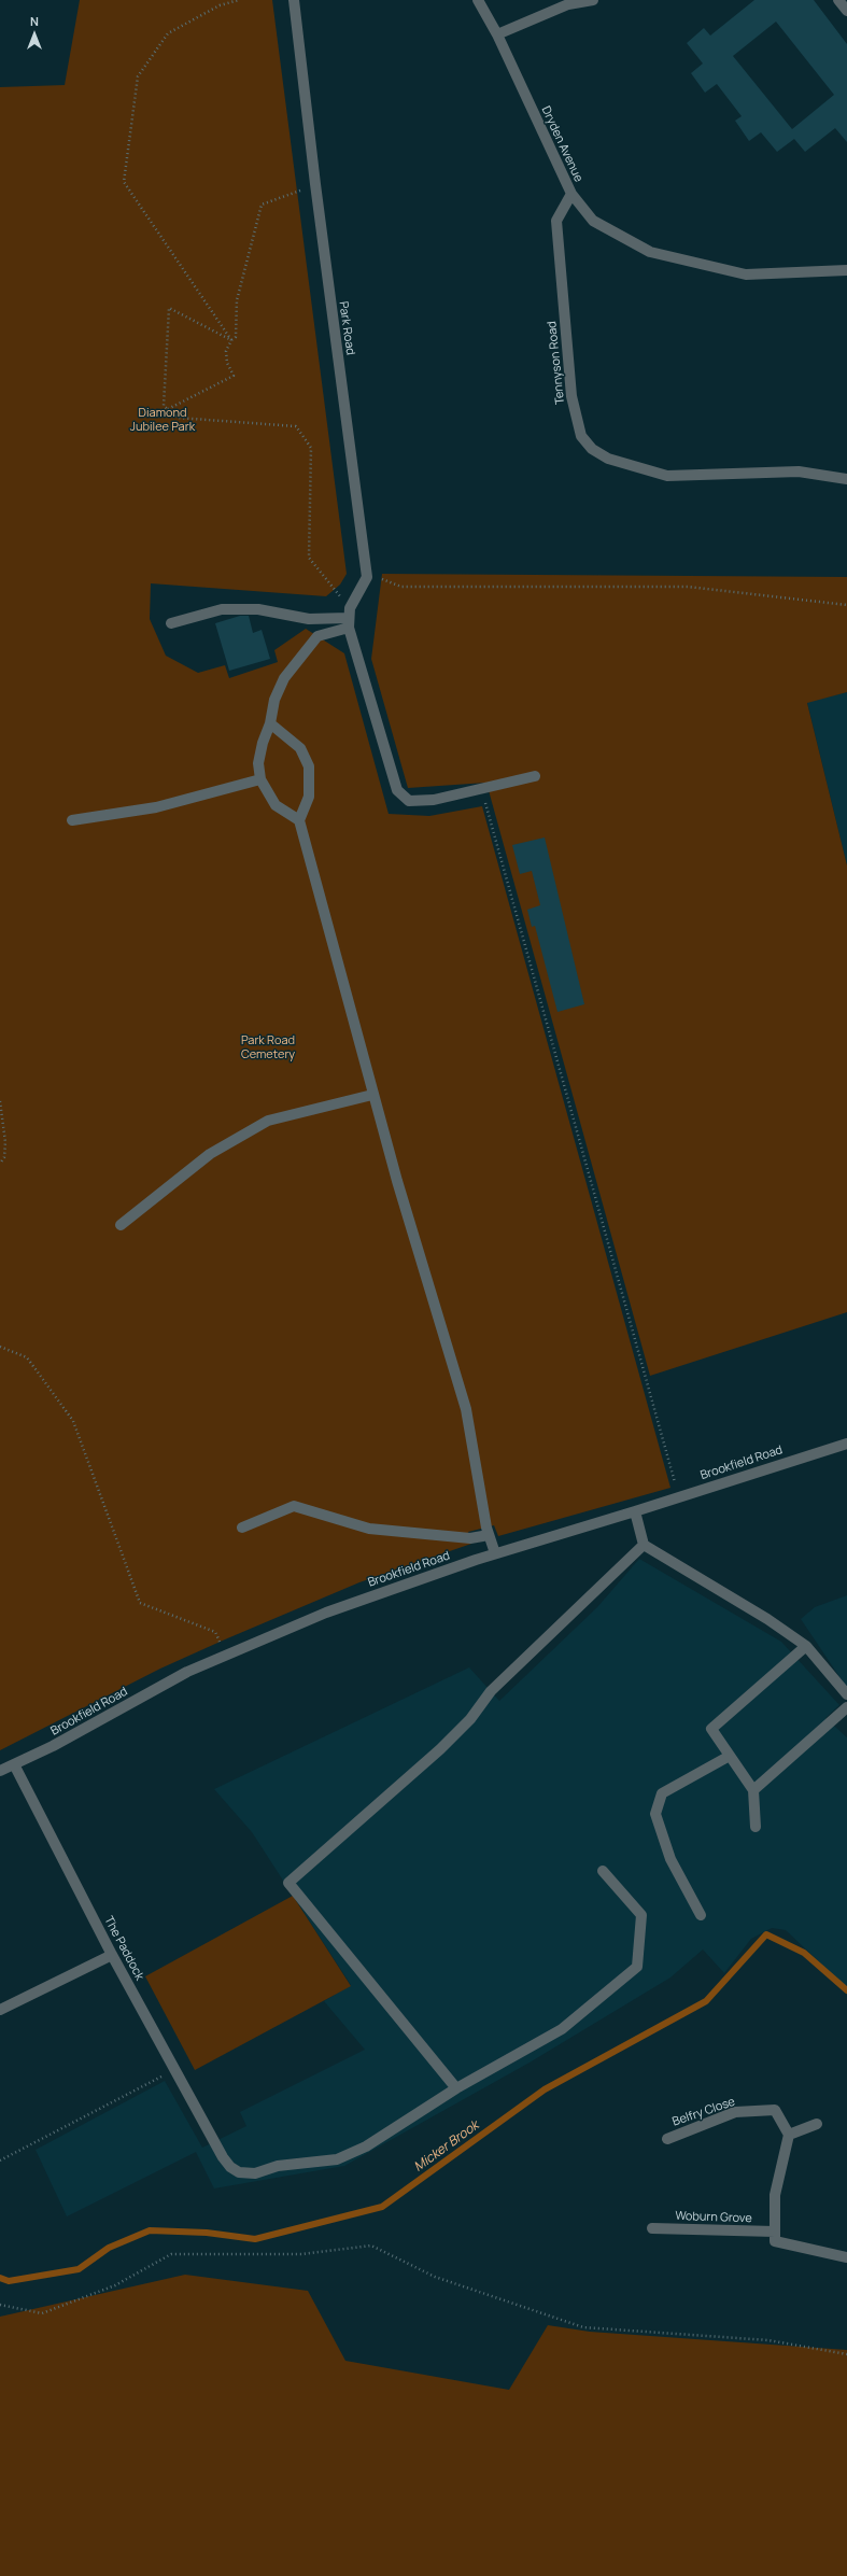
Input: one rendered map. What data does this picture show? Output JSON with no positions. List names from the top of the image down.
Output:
{
  "streets": {
    "street": [
      "Dryden Avenue",
      "Park Road",
      "Tennyson Road",
      "Brookfield Road",
      "The Paddock",
      "Belfry Close",
      "Woburn Grove"
    ]
  },
  "crossings": [
    ["Dryden Avenue", "Tennyson Road"],
    ["Brookfield Road", "The Paddock"]
  ],
  "water": ["Micker Brook"],
  "parks": ["Diamond Jubilee Park", "Park Road Cemetery"],
  "north": "top"
}
